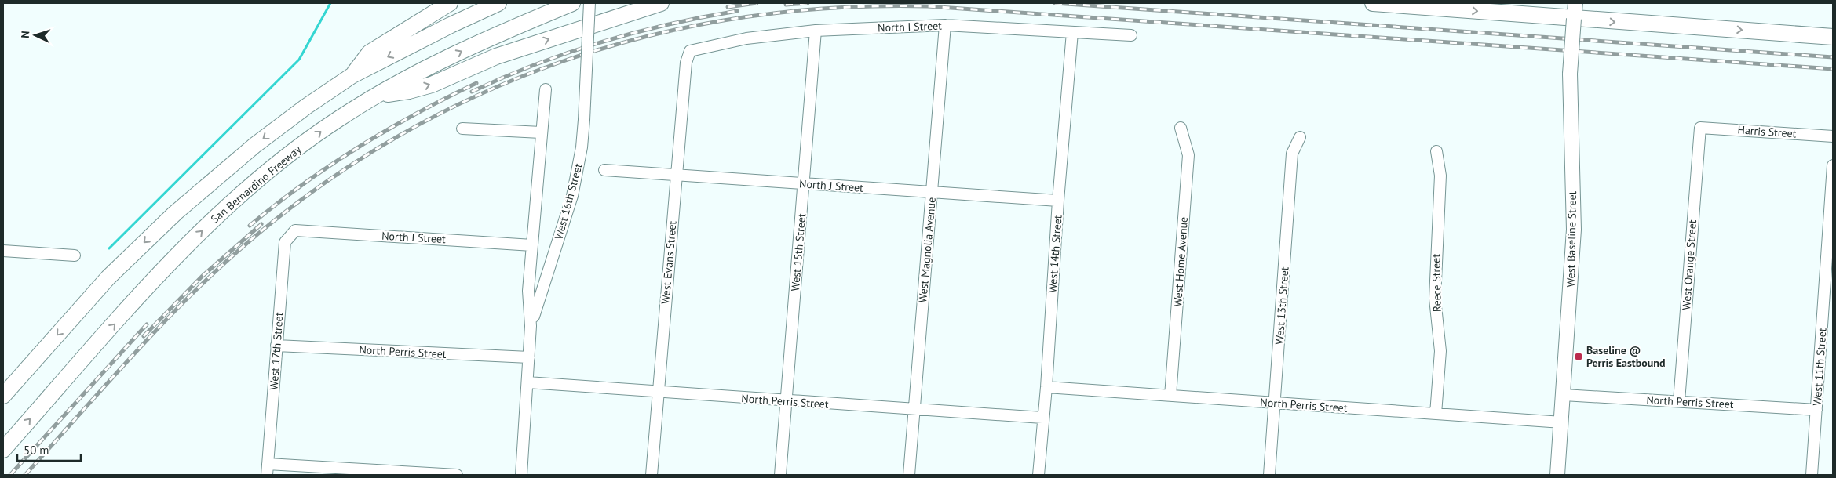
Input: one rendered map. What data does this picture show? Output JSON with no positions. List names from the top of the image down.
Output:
{
  "streets": {
    "highway": ["San Bernardino Freeway"],
    "main road": ["West Baseline Street"],
    "street": [
      "North I Street",
      "Harris Street",
      "North J Street",
      "West 16th Street",
      "West Magnolia Avenue",
      "West 15th Street",
      "West 14th Street",
      "West Home Avenue",
      "West Evans Street",
      "West Orange Street",
      "Reece Street",
      "West 13th Street",
      "West 17th Street",
      "North Perris Street",
      "West 11th Street"
    ]
  },
  "crossings": [
    ["North I Street", "West Magnolia Avenue"],
    ["North I Street", "West 15th Street"],
    ["North I Street", "West 14th Street"],
    ["North I Street", "West Evans Street"],
    ["Harris Street", "West Orange Street"],
    ["North J Street", "West 16th Street"],
    ["North J Street", "West Magnolia Avenue"],
    ["North J Street", "West 15th Street"],
    ["North J Street", "West 14th Street"],
    ["North J Street", "West Evans Street"],
    ["North J Street", "West 17th Street"],
    ["West 16th Street", "North Perris Street"],
    ["West Baseline Street", "North Perris Street"],
    ["West Magnolia Avenue", "North Perris Street"],
    ["West 15th Street", "North Perris Street"],
    ["West 14th Street", "North Perris Street"],
    ["West Home Avenue", "North Perris Street"],
    ["West Evans Street", "North Perris Street"],
    ["West Orange Street", "North Perris Street"],
    ["Reece Street", "North Perris Street"],
    ["West 13th Street", "North Perris Street"],
    ["West 17th Street", "North Perris Street"],
    ["North Perris Street", "West 11th Street"]
  ],
  "places": {
    "transit": ["Baseline @ Perris Eastbound"]
  },
  "scale_bar": "50 m",
  "north": "left"
}
